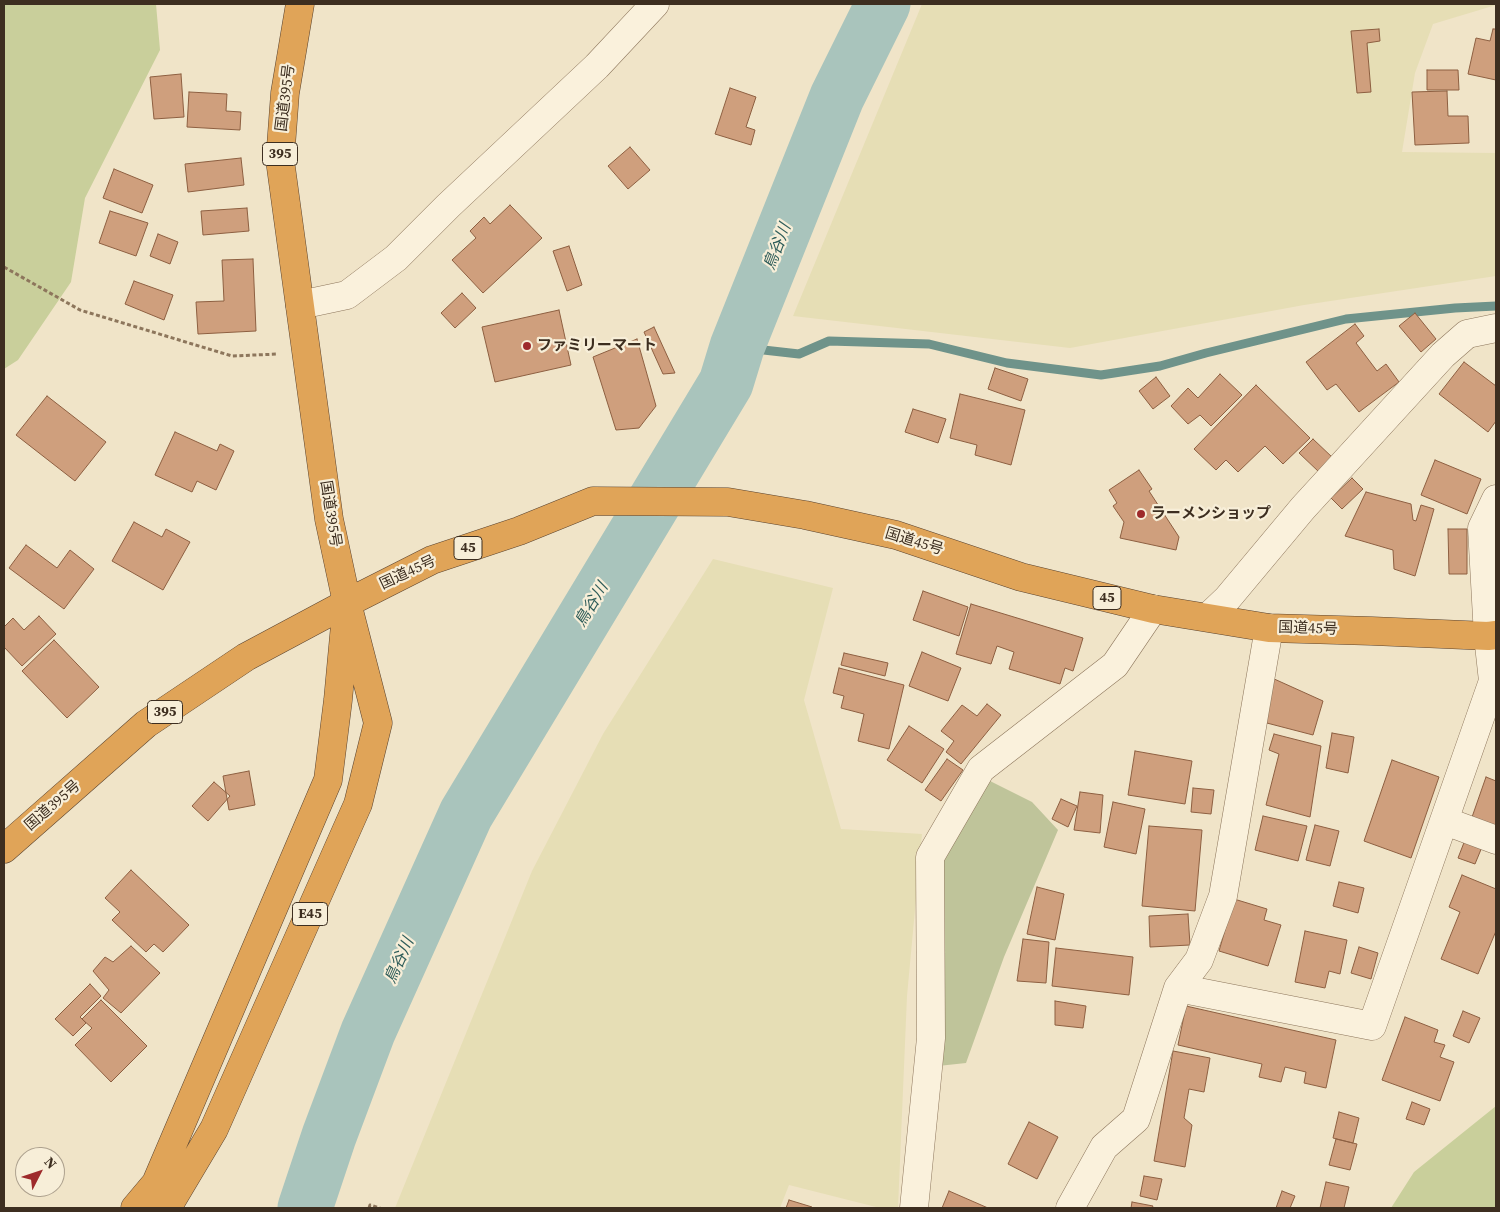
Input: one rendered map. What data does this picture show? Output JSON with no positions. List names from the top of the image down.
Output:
{
  "streets": {
    "highway": [
      "国道395号",
      "395",
      "国道45号",
      "45",
      "E45"
    ]
  },
  "crossings": [
    ["国道395号", "国道45号"],
    ["国道395号", "E45"],
    ["国道45号", "E45"]
  ],
  "water": ["鳥谷川"],
  "places": ["ファミリーマート", "ラーメンショップ"],
  "north": "top right"
}
